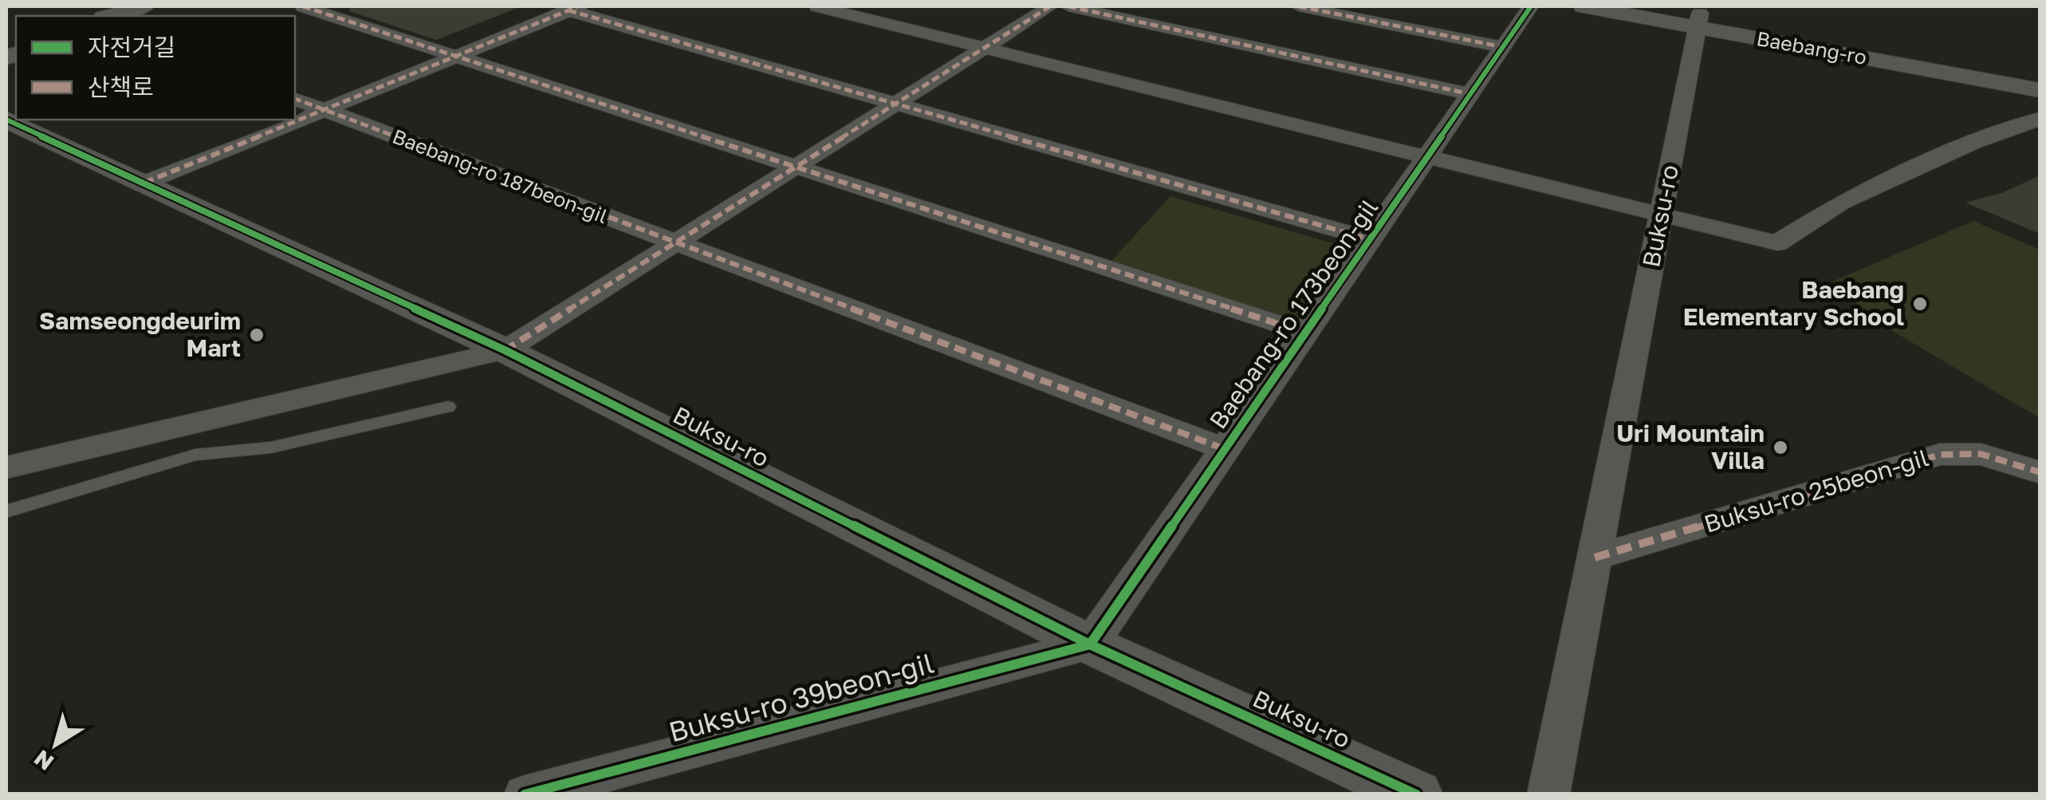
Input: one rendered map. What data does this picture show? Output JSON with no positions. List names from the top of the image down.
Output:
{
  "streets": {
    "street": [
      "Baebang-ro",
      "Baebang-ro 187beon-gil",
      "Buksu-ro",
      "Baebang-ro 173beon-gil",
      "Buksu-ro 25beon-gil",
      "Buksu-ro 39beon-gil"
    ]
  },
  "crossings": [
    ["Baebang-ro", "Buksu-ro"],
    ["Baebang-ro 187beon-gil", "Baebang-ro 173beon-gil"],
    ["Buksu-ro", "Baebang-ro 173beon-gil"],
    ["Buksu-ro", "Buksu-ro 25beon-gil"],
    ["Buksu-ro", "Buksu-ro 39beon-gil"],
    ["Baebang-ro 173beon-gil", "Buksu-ro 39beon-gil"]
  ],
  "places": ["Baebang Elementary School", "Samseongdeurim Mart", "Uri Mountain Villa"],
  "legend": ["자전거길", "산책로"],
  "north": "bottom left"
}
